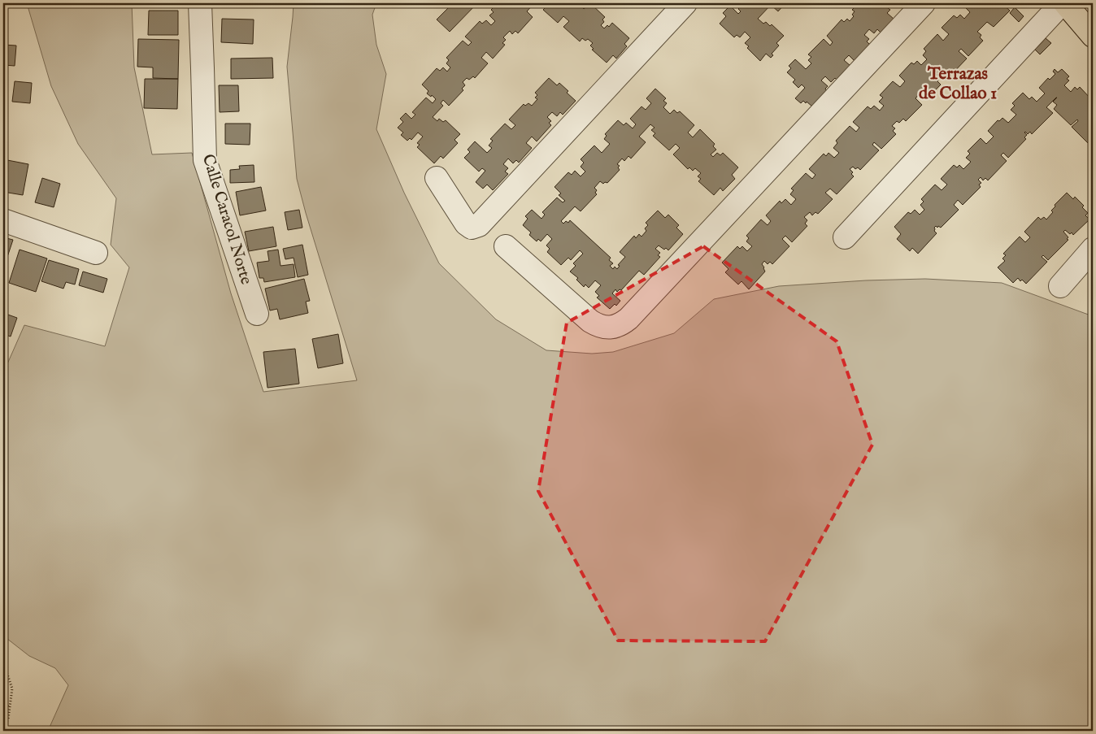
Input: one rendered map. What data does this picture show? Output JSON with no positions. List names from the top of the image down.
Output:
{
  "streets": {
    "street": ["Calle Caracol Norte"]
  },
  "districts": ["Terrazas de Collao 1"]
}
